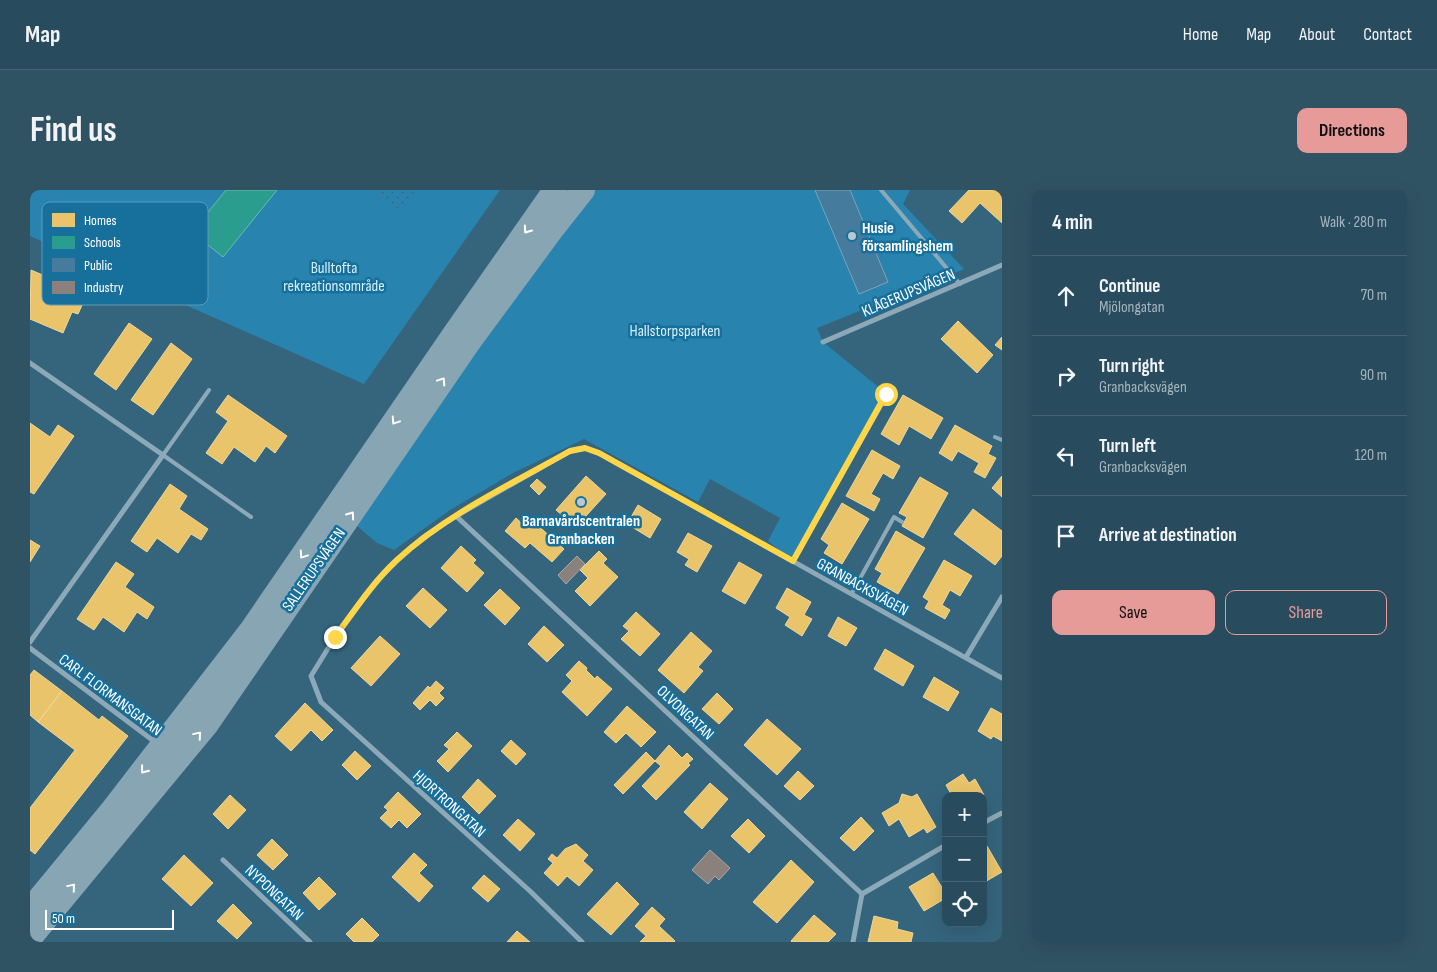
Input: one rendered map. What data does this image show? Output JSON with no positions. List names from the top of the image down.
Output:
{
  "streets": {
    "main road": ["SALLERUPSVÄGEN"],
    "street": [
      "KLÅGERUPSVÄGEN",
      "GRANBACKSVÄGEN",
      "CARL FLORMANSGATAN",
      "OLVONGATAN",
      "HJORTRONGATAN",
      "NYPONGATAN"
    ]
  },
  "crossings": [
    ["SALLERUPSVÄGEN", "CARL FLORMANSGATAN"],
    ["GRANBACKSVÄGEN", "OLVONGATAN"],
    ["GRANBACKSVÄGEN", "HJORTRONGATAN"]
  ],
  "parks": ["Bulltofta rekreationsområde", "Hallstorpsparken"],
  "places": ["Husie församlingshem", "Barnavårdscentralen Granbacken"],
  "legend": [
    "Homes",
    "Schools",
    "Public",
    "Industry"
  ],
  "scale_bar": "50 m",
  "page": {
    "header": "Map",
    "nav": [
      "Home",
      "Map",
      "About",
      "Contact"
    ],
    "buttons": [
      "Directions",
      ["Save", "Share"]
    ],
    "title": "Find us",
    "heading": ["4 min", "Walk · 280 m"],
    "list": [
      ["Continue", "Mjölongatan", "70 m"],
      ["Turn right", "Granbacksvägen", "90 m"],
      ["Turn left", "Granbacksvägen", "120 m"],
      "Arrive at destination"
    ],
    "map_buttons": ["+", "−"],
    "scale": "50 m"
  }
}
